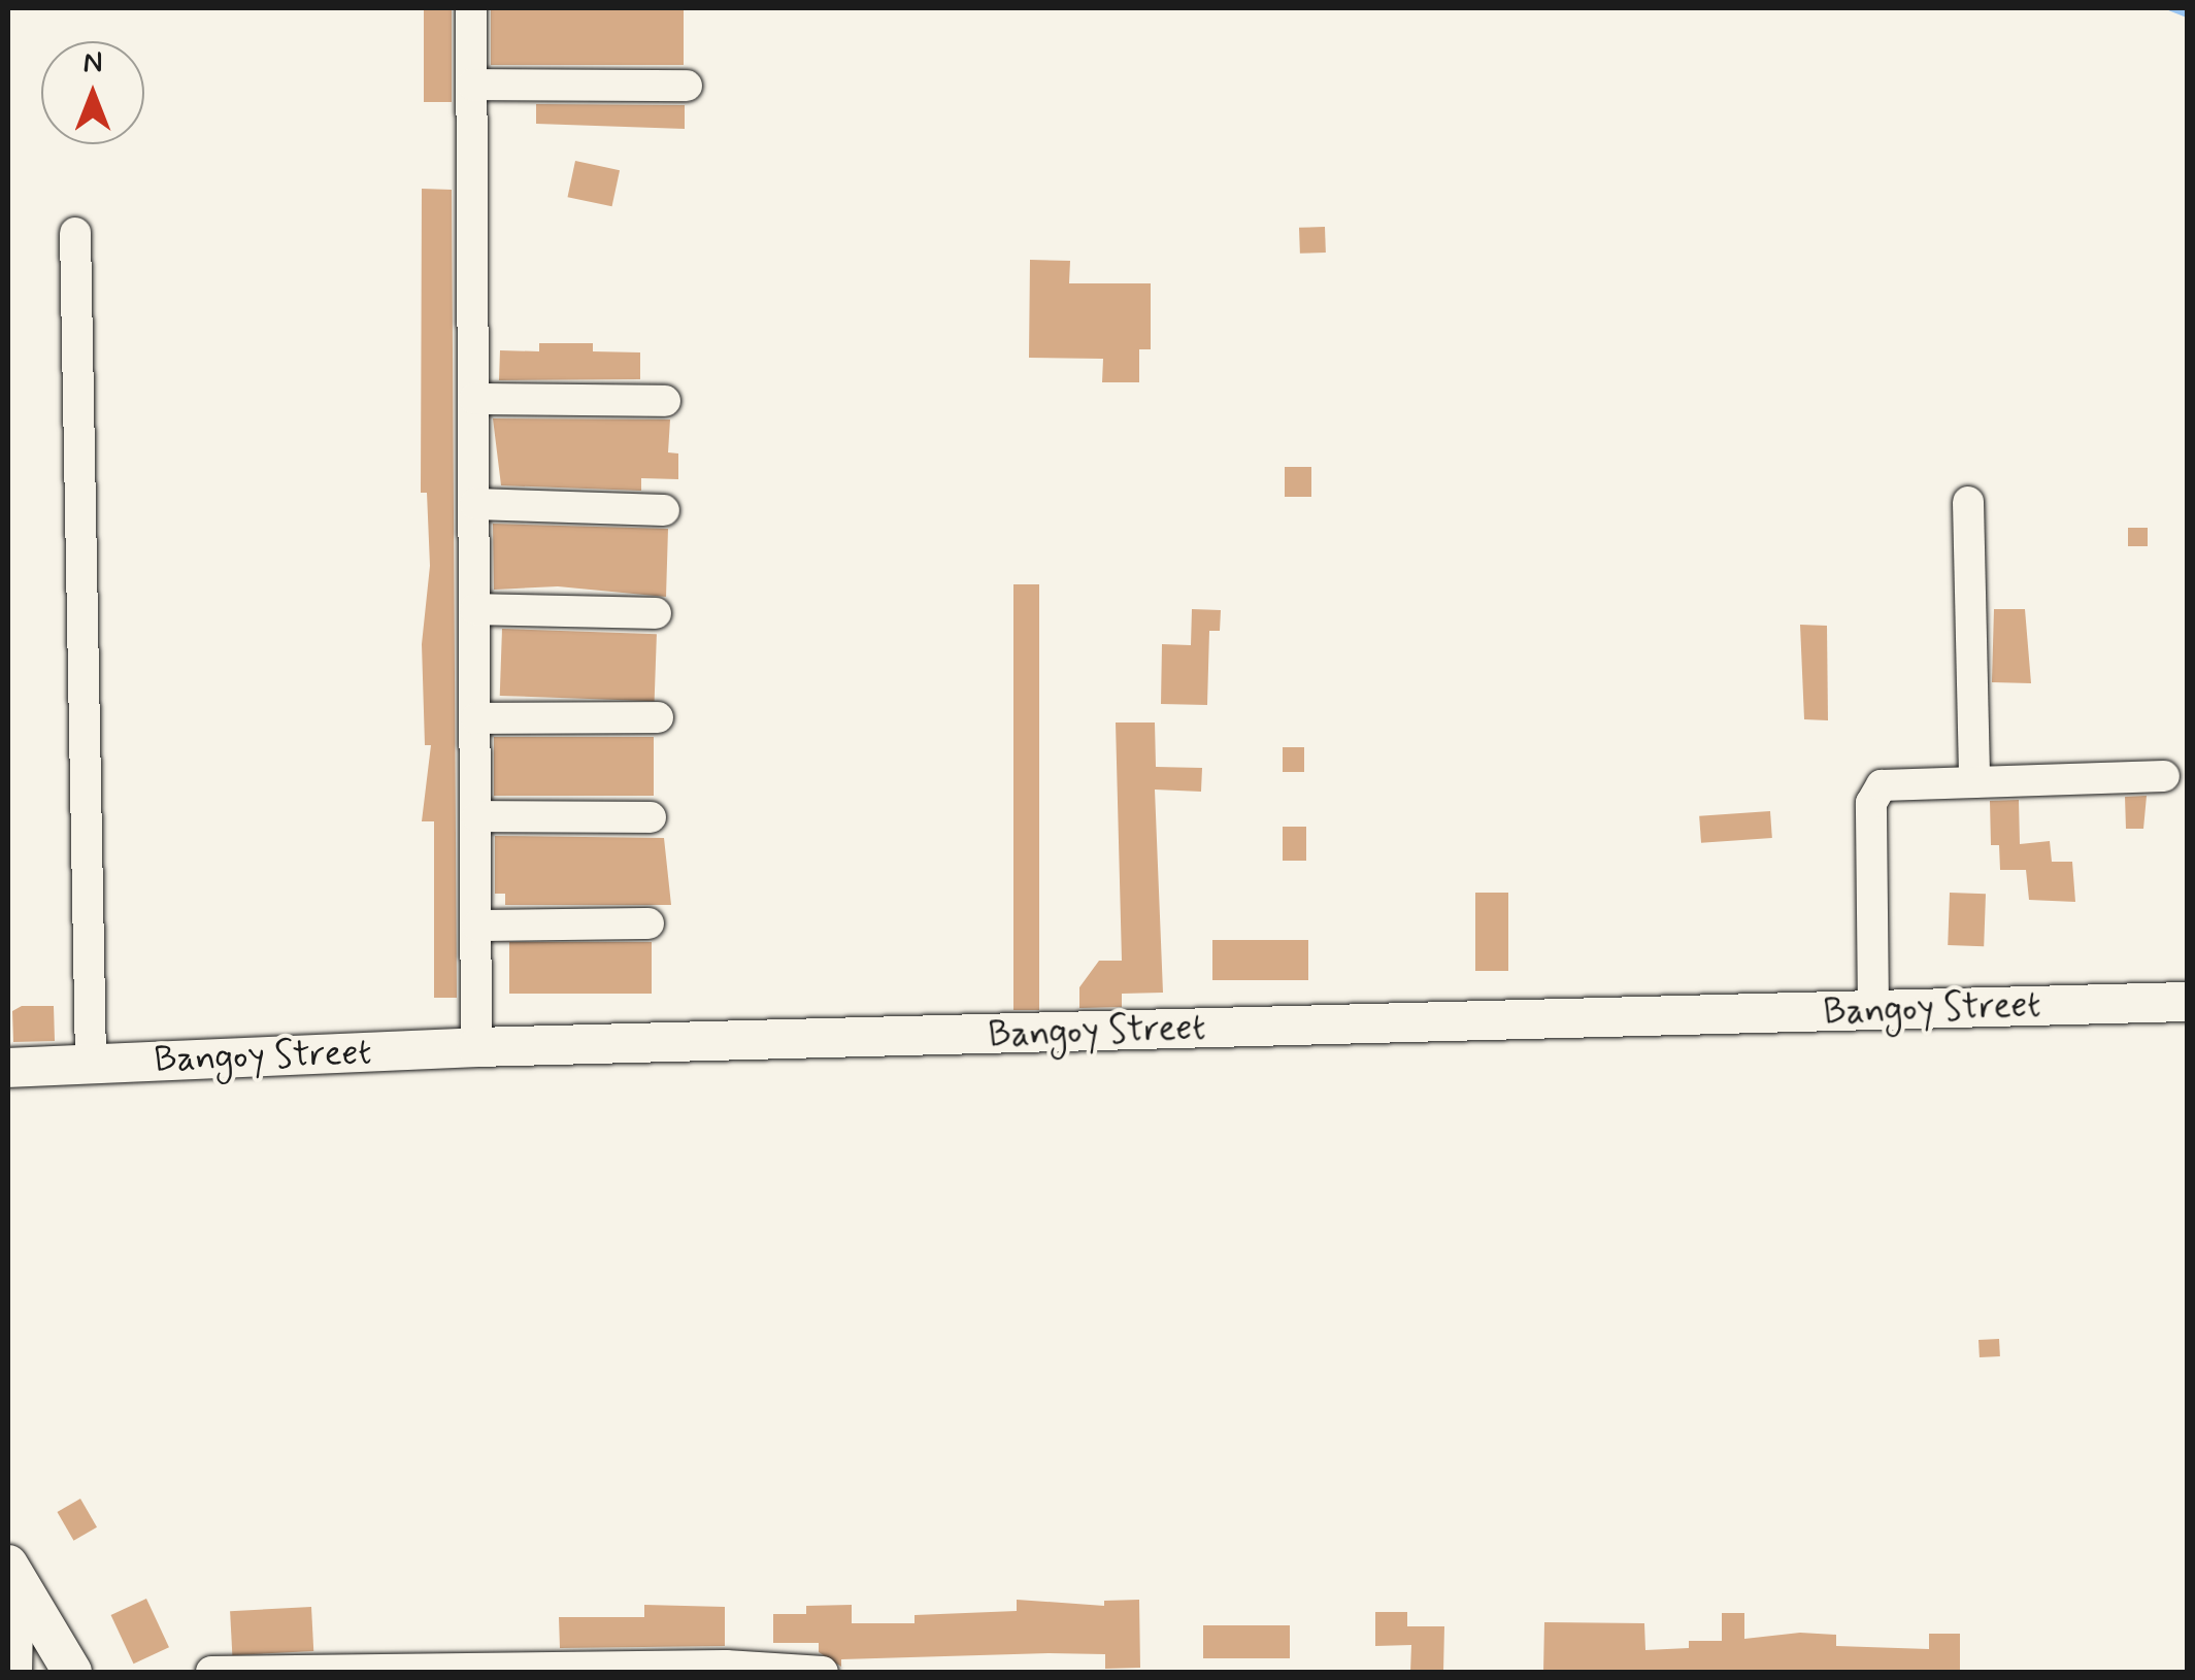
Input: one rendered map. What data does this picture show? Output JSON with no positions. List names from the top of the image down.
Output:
{
  "streets": {
    "main road": ["Bangoy Street"]
  },
  "north": "top"
}
